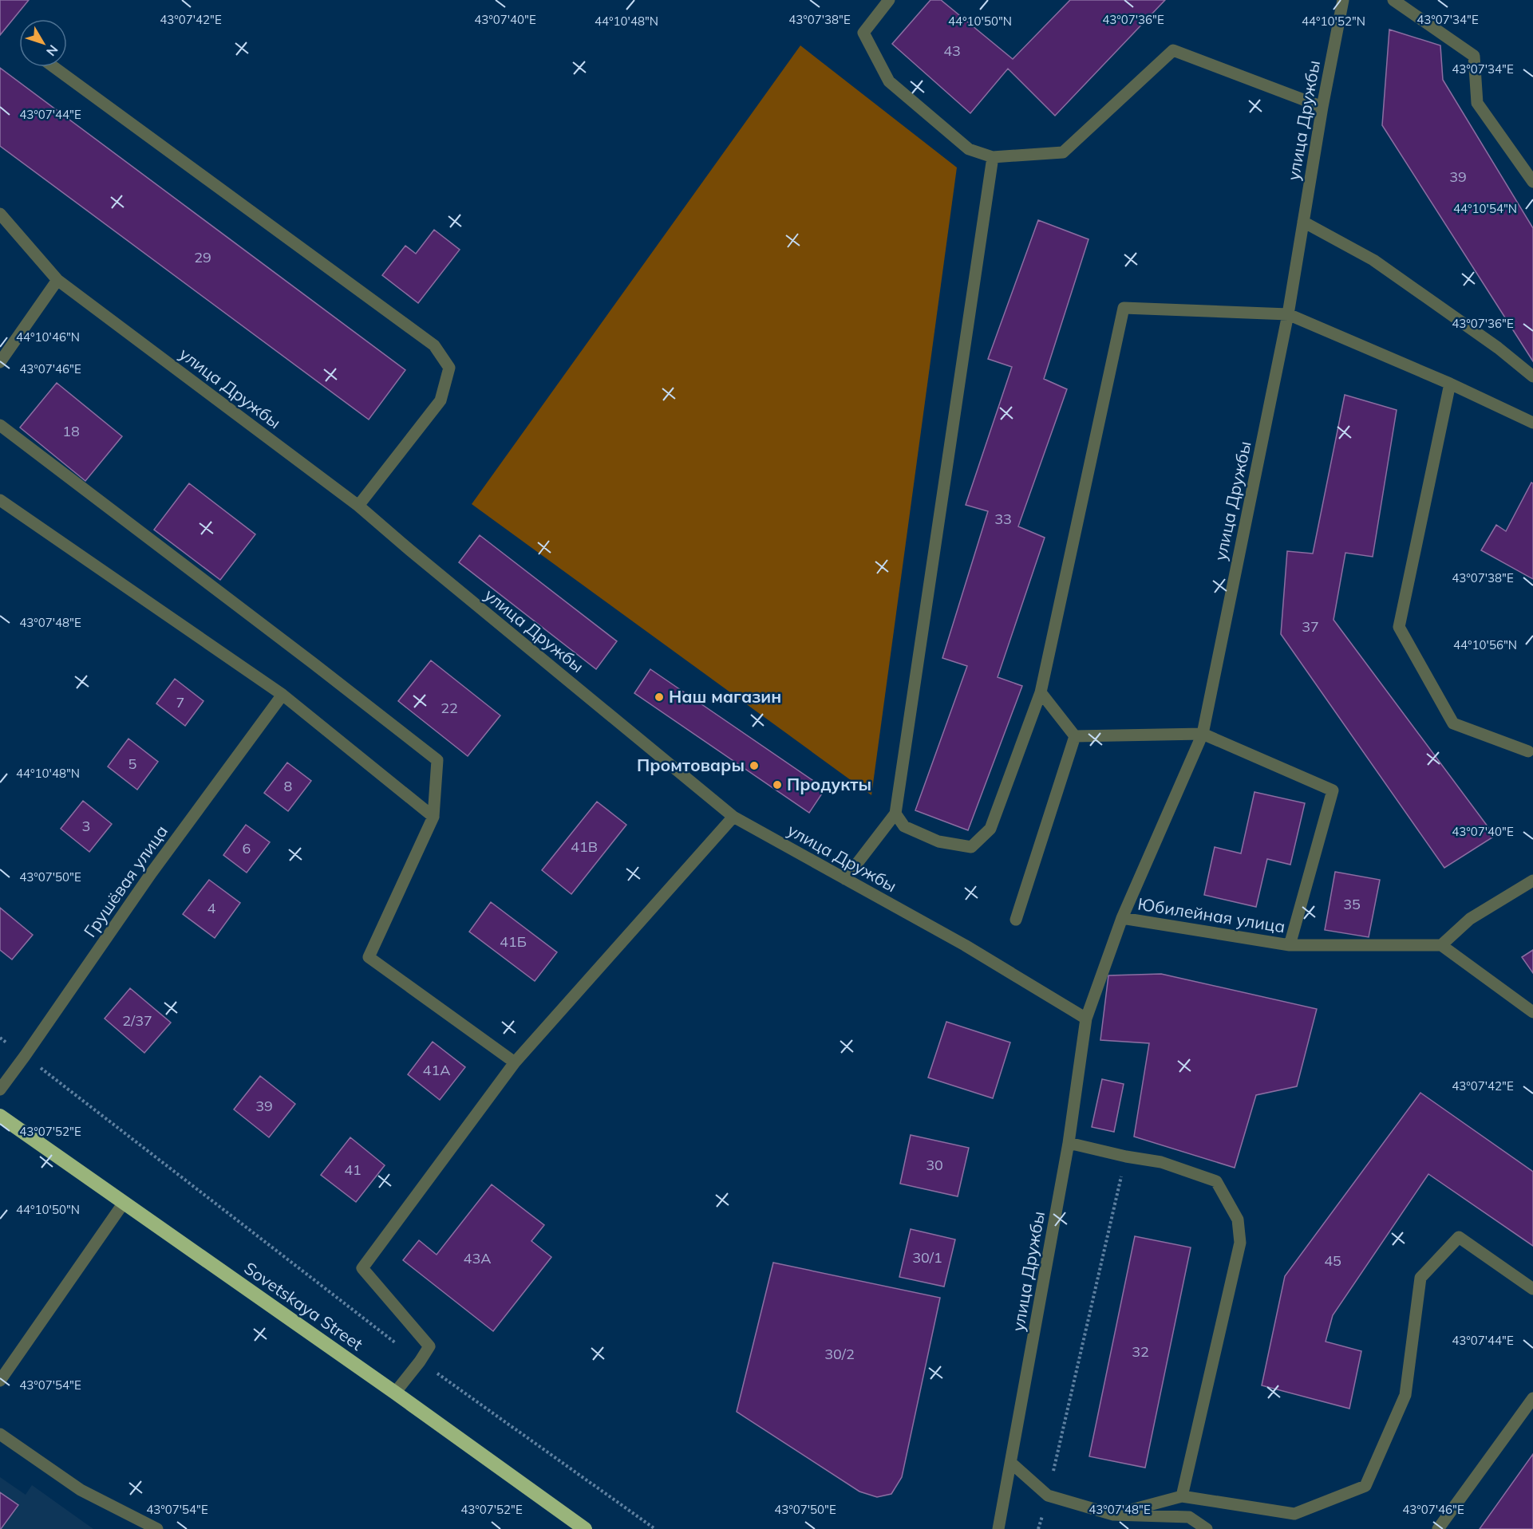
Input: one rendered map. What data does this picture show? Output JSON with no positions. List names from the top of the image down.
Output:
{
  "streets": {
    "highway": ["Sovetskaya Street"],
    "street": ["улица Дружбы", "Грушёвая улица", "Юбилейная улица"]
  },
  "crossings": [
    ["улица Дружбы", "Юбилейная улица"]
  ],
  "places": ["Наш магазин", "Промтовары", "Продукты"],
  "house_numbers": [
    "43",
    "39",
    "29",
    "18",
    "33",
    "37",
    "7",
    "22",
    "5",
    "8",
    "3",
    "41В",
    "6",
    "35",
    "4",
    "41Б",
    "2/37",
    "41А",
    "39",
    "30",
    "41",
    "30/1",
    "43А",
    "45",
    "32",
    "30/2"
  ],
  "north": "bottom right",
  "coordinates": [
    "43°07'42\"E",
    "43°07'40\"E",
    "43°07'38\"E",
    "43°07'36\"E",
    "43°07'34\"E",
    "44°10'52\"N",
    "44°10'48\"N",
    "44°10'50\"N",
    "43°07'44\"E",
    "44°10'54\"N",
    "44°10'46\"N",
    "43°07'46\"E",
    "43°07'48\"E",
    "44°10'56\"N",
    "43°07'50\"E",
    "43°07'52\"E",
    "43°07'54\"E"
  ]
}
